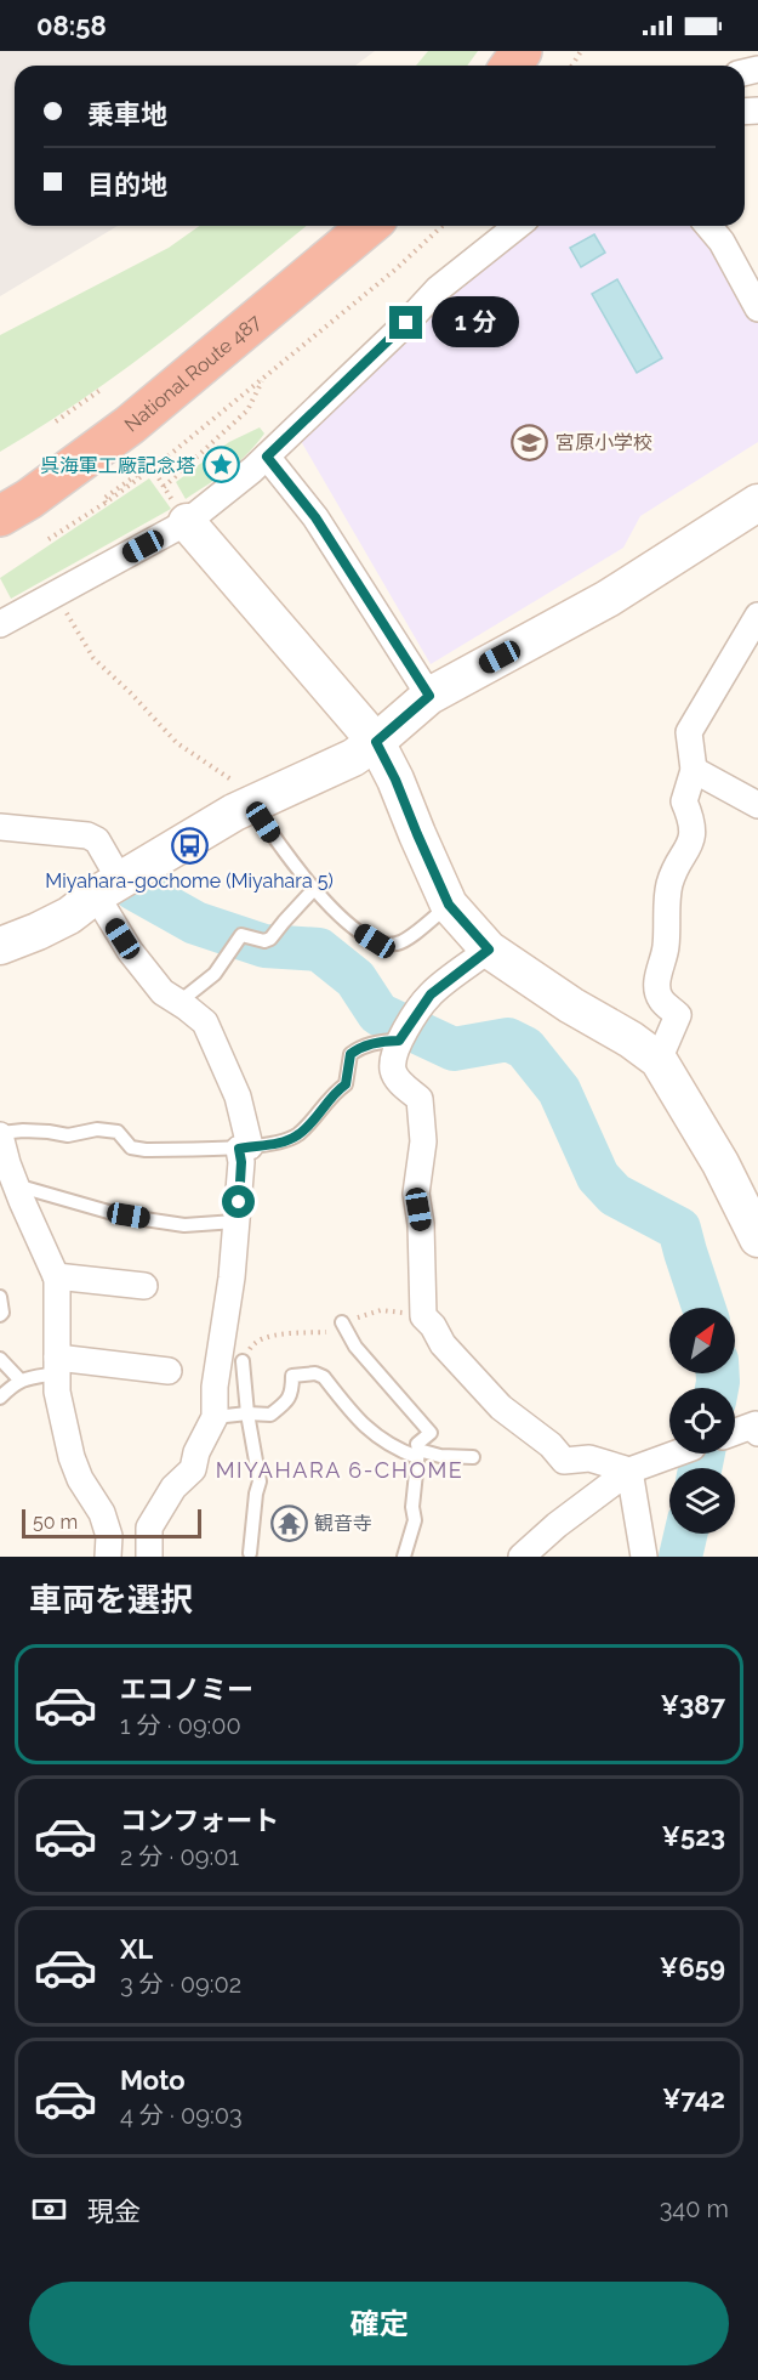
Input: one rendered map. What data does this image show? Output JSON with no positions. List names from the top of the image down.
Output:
{
  "streets": {
    "highway": ["National Route 487"]
  },
  "districts": ["MIYAHARA 6-CHOME"],
  "places": {
    "school or university": ["宮原小学校"],
    "place": ["呉海軍工廠記念塔"],
    "bus stop": ["Miyahara-gochome (Miyahara 5)"],
    "temple": ["観音寺"]
  },
  "scale_bar": "50 m",
  "north": "top right",
  "page": {
    "status": "08:58",
    "banner": ["乗車地", "目的地"],
    "bubble": "1 分",
    "scale": "50 m",
    "heading": "車両を選択",
    "list": [
      {
        "name": "エコノミー",
        "note": "1 分 · 09:00",
        "value": "¥387"
      },
      {
        "name": "コンフォート",
        "note": "2 分 · 09:01",
        "value": "¥523"
      },
      {
        "name": "XL",
        "note": "3 分 · 09:02",
        "value": "¥659"
      },
      {
        "name": "Moto",
        "note": "4 分 · 09:03",
        "value": "¥742"
      }
    ],
    "pay": ["現金", "340 m"],
    "buttons": "確定"
  }
}
